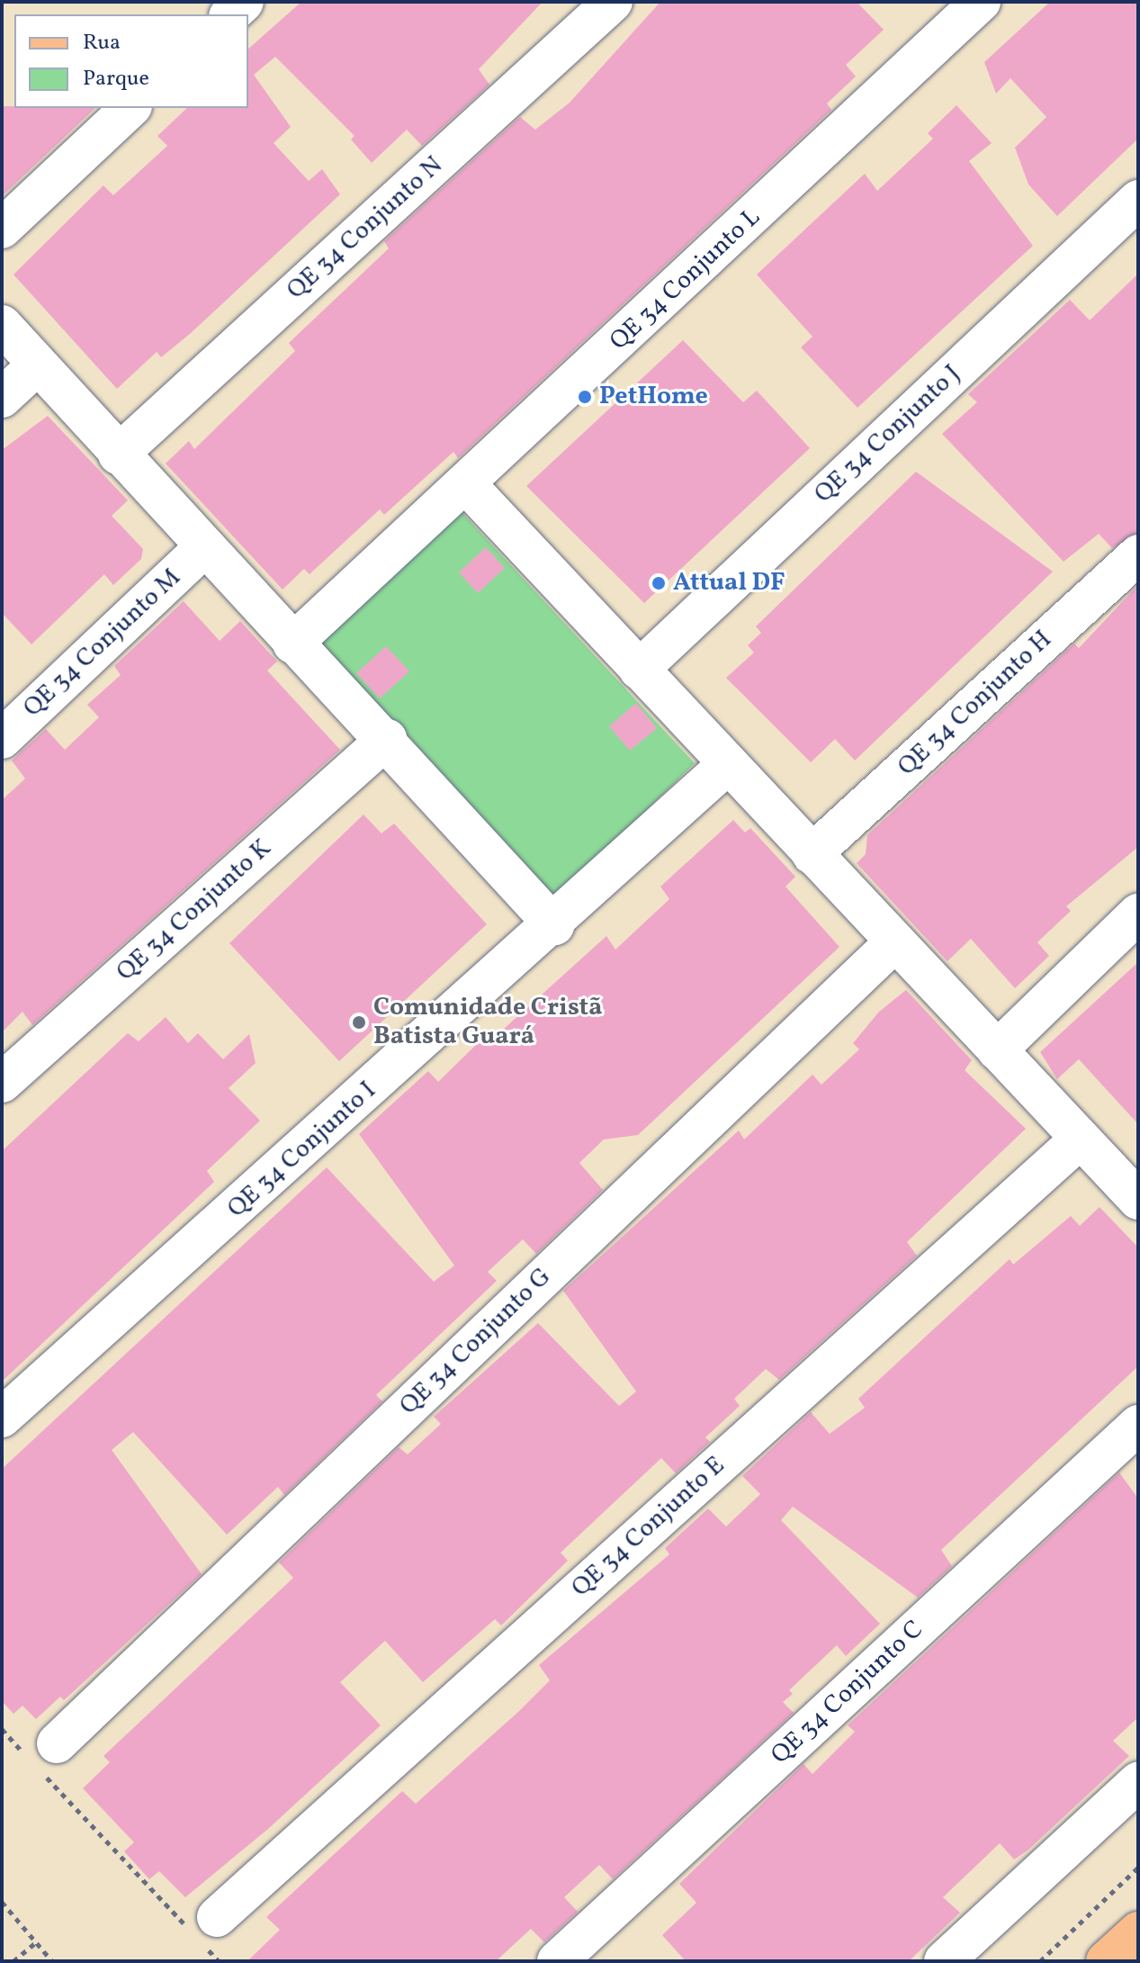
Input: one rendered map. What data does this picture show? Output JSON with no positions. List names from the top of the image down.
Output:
{
  "streets": {
    "street": [
      "QE 34 Conjunto N",
      "QE 34 Conjunto L",
      "QE 34 Conjunto J",
      "QE 34 Conjunto M",
      "QE 34 Conjunto H",
      "QE 34 Conjunto K",
      "QE 34 Conjunto I",
      "QE 34 Conjunto G",
      "QE 34 Conjunto E",
      "QE 34 Conjunto C"
    ]
  },
  "places": ["PetHome", "Attual DF", "Comunidade Cristã Batista Guará"],
  "legend": ["Rua", "Parque"]
}
